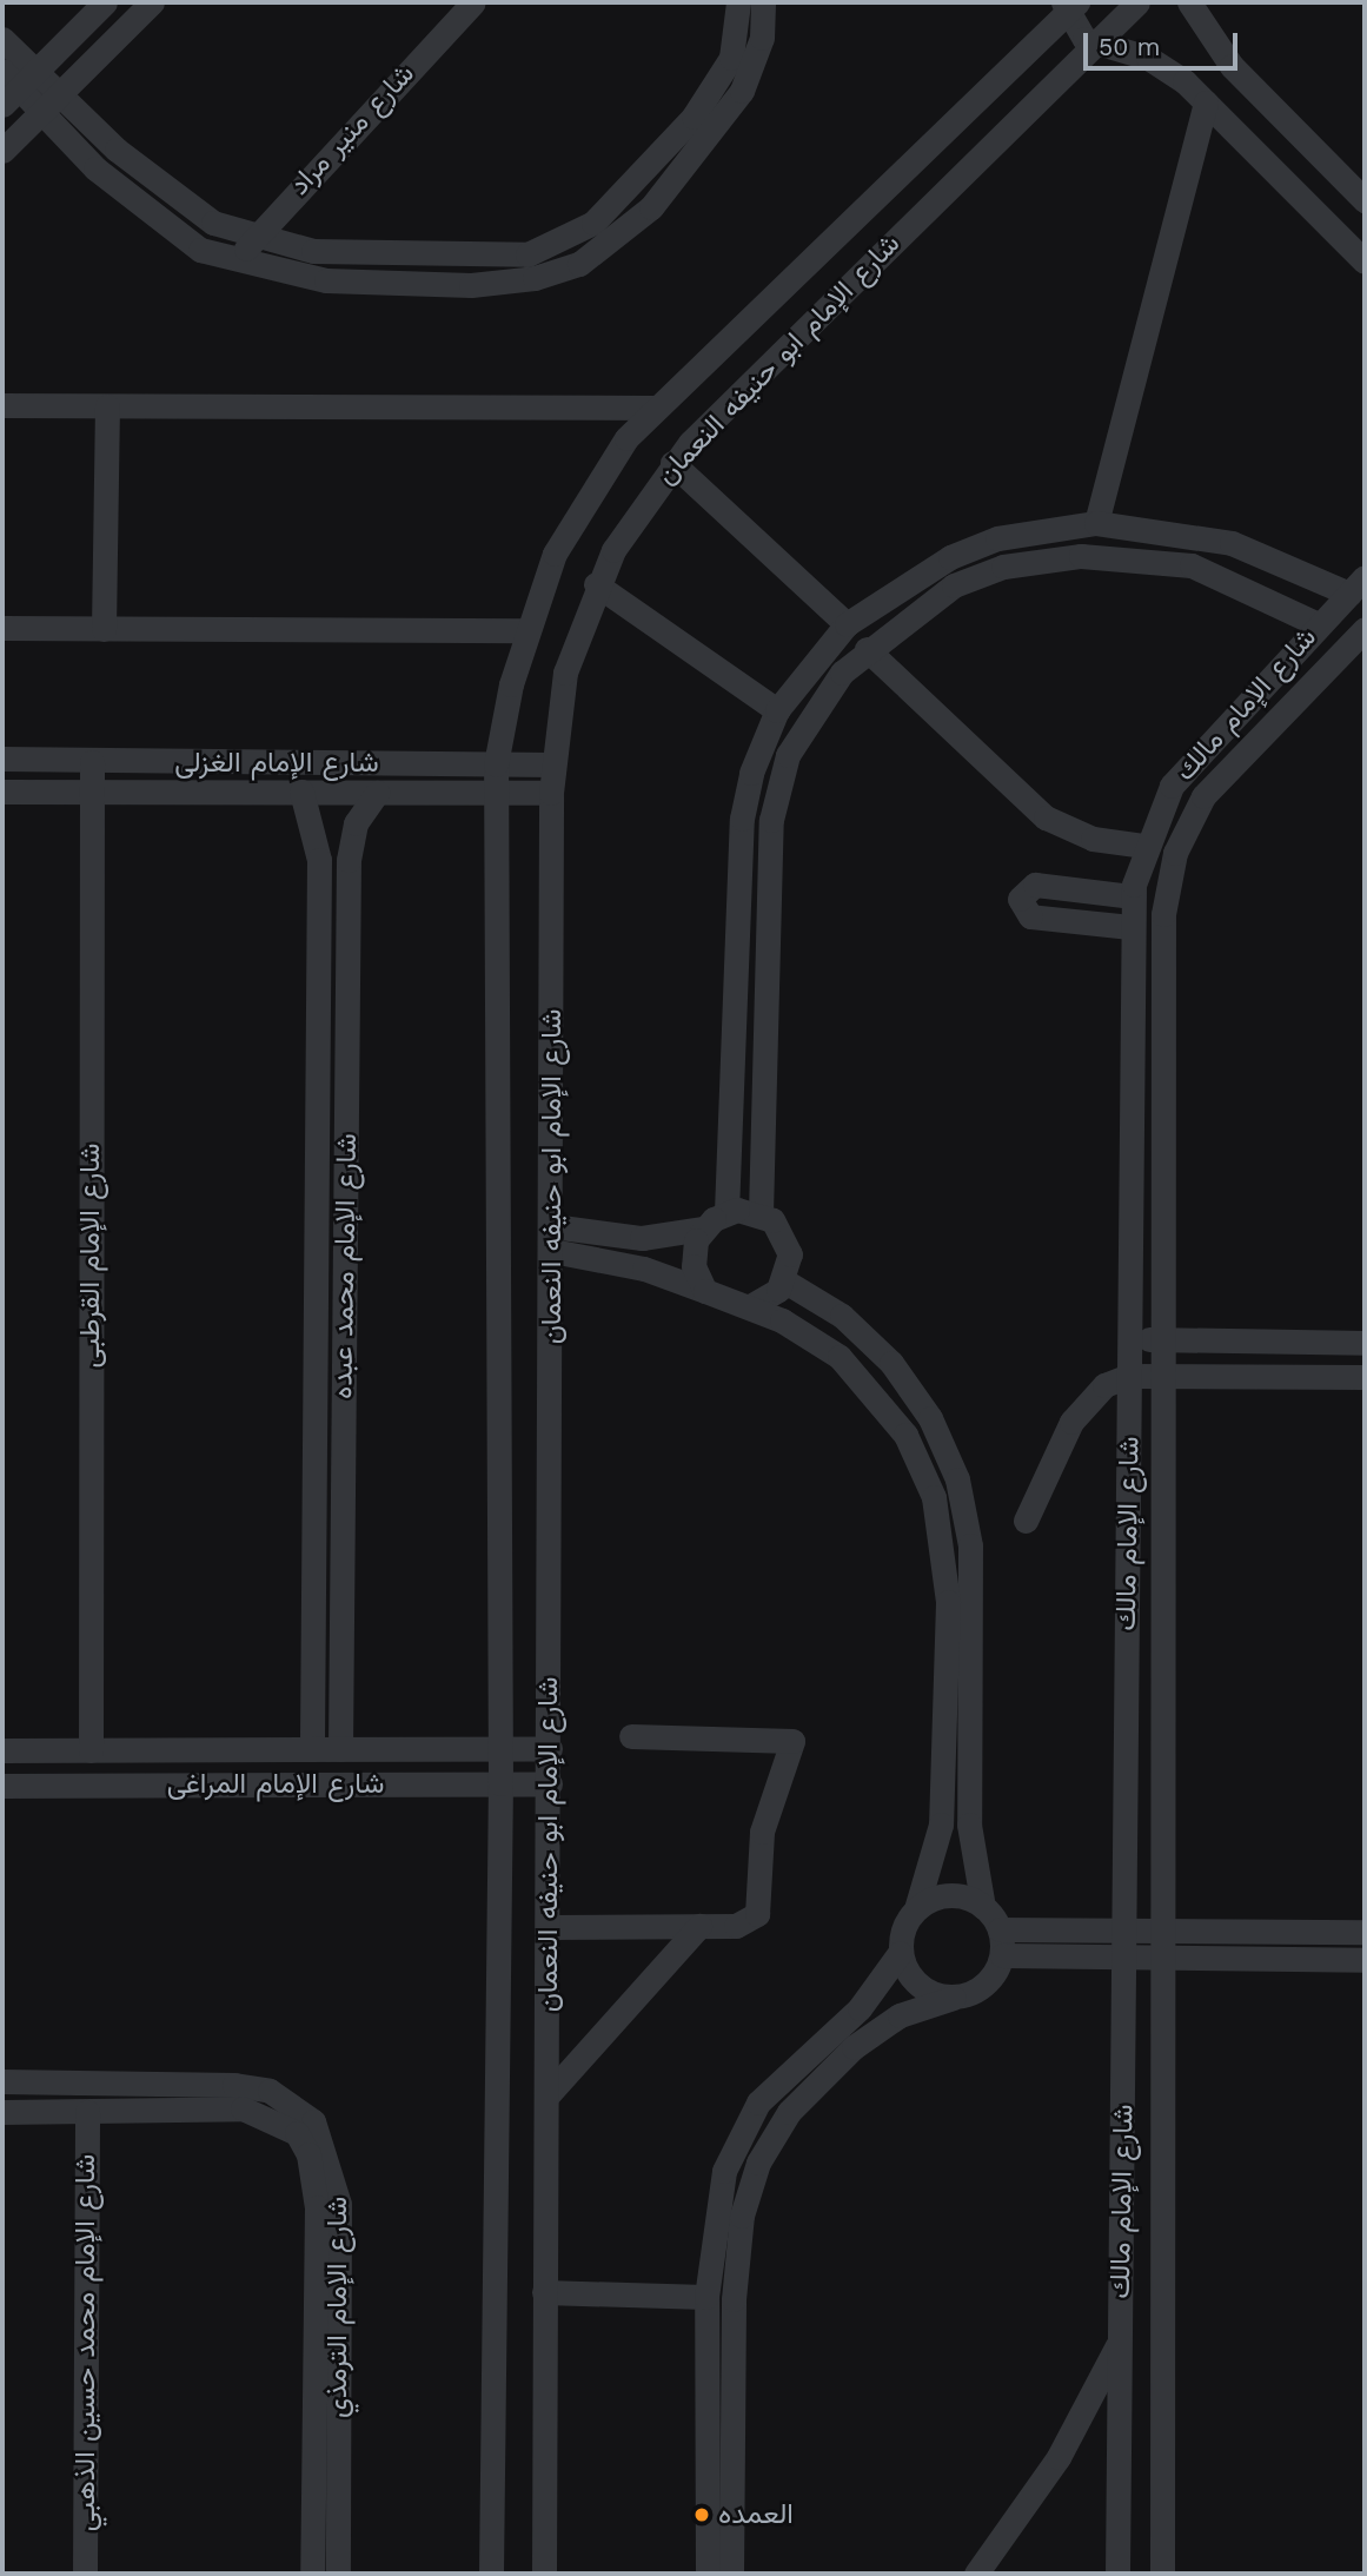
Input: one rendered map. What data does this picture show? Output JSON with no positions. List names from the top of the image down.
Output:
{
  "streets": {
    "street": [
      "شارع منير مراد",
      "شارع الإمام ابو حنيفه النعمان",
      "شارع الإمام مالك",
      "شارع الإمام الغزلى",
      "شارع الإمام القرطبى",
      "شارع الإمام محمد عبده",
      "شارع الإمام المراغى",
      "شارع الإمام الترمذي",
      "شارع الإمام محمد حسين الذهبي"
    ]
  },
  "crossings": [
    ["شارع الإمام ابو حنيفه النعمان", "شارع الإمام الغزلى"],
    ["شارع الإمام ابو حنيفه النعمان", "شارع الإمام المراغى"],
    ["شارع الإمام الغزلى", "شارع الإمام القرطبى"],
    ["شارع الإمام الغزلى", "شارع الإمام محمد عبده"],
    ["شارع الإمام القرطبى", "شارع الإمام المراغى"],
    ["شارع الإمام محمد عبده", "شارع الإمام المراغى"],
    ["شارع الإمام الترمذي", "شارع الإمام محمد حسين الذهبي"]
  ],
  "places": ["العمده"],
  "scale_bar": "50 m"
}
